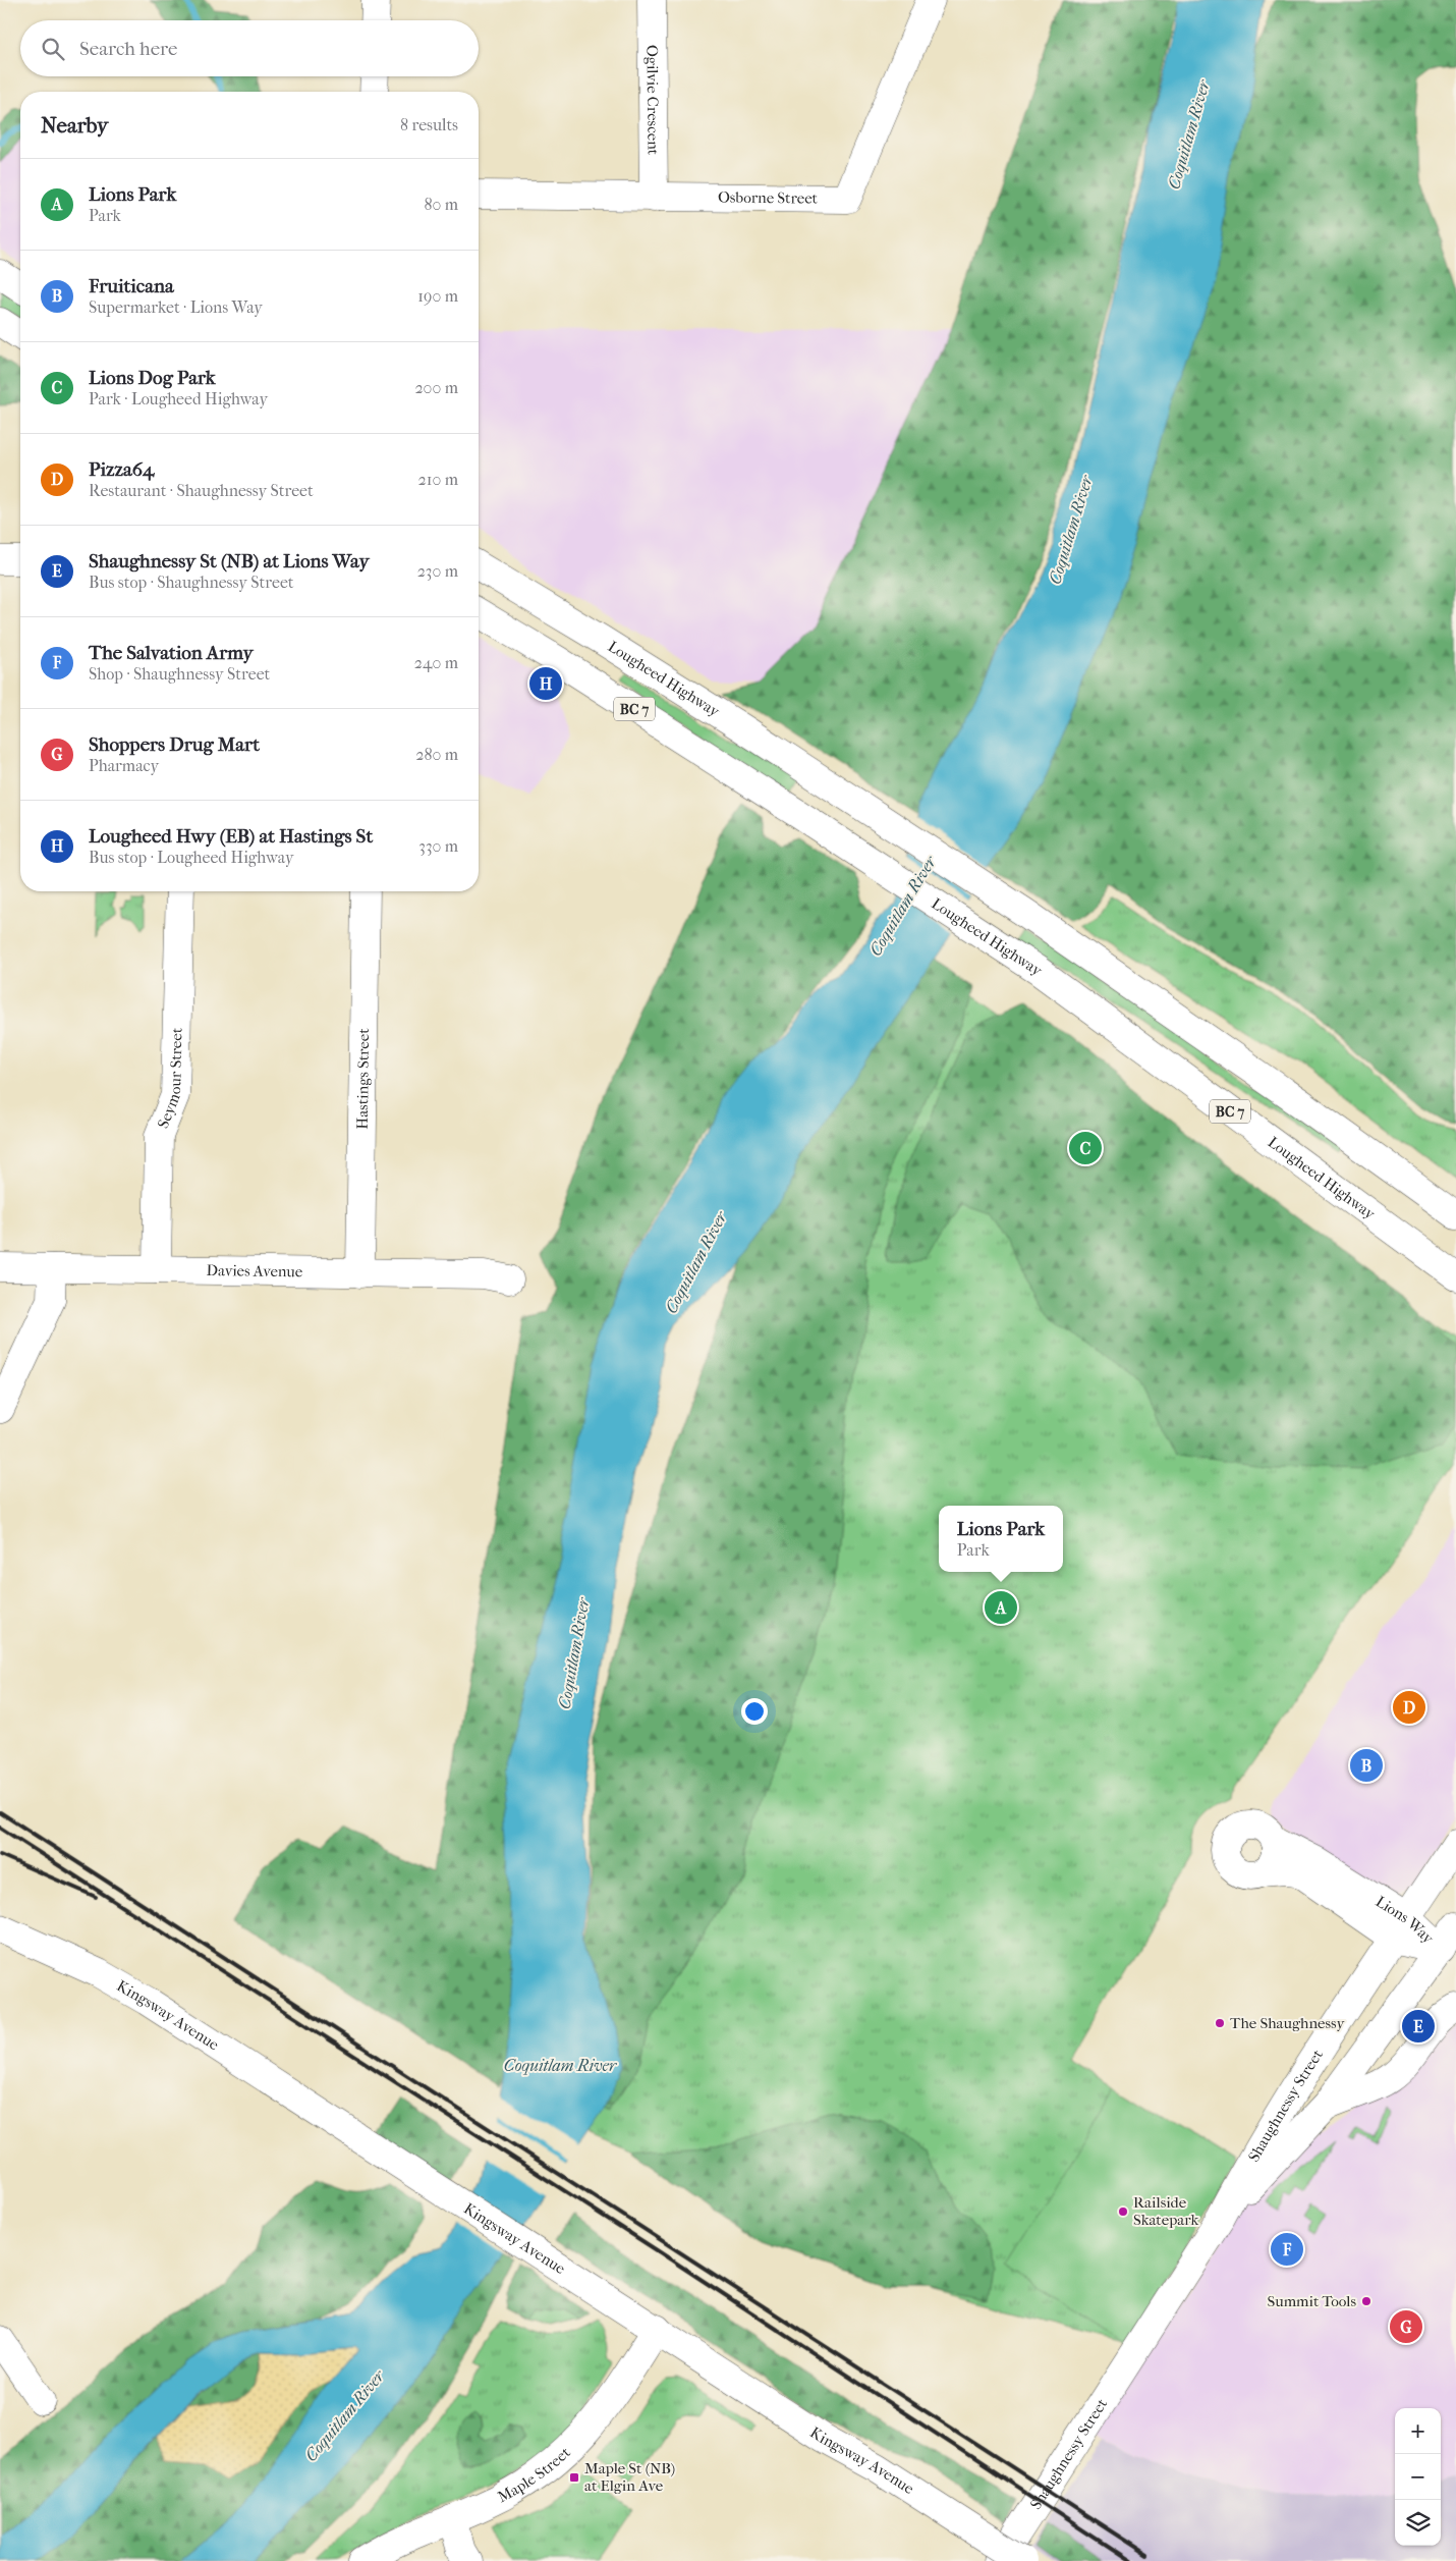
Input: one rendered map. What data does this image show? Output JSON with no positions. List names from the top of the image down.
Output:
{
  "streets": {
    "main road": [
      "Ogilvie Crescent",
      "Osborne Street",
      "Lougheed Highway",
      "BC 7",
      "Seymour Street",
      "Hastings Street",
      "Davies Avenue",
      "Lions Way",
      "Kingsway Avenue",
      "Shaughnessy Street",
      "Maple Street"
    ]
  },
  "crossings": [
    ["Ogilvie Crescent", "Osborne Street"],
    ["Seymour Street", "Davies Avenue"],
    ["Hastings Street", "Davies Avenue"],
    ["Lions Way", "Shaughnessy Street"],
    ["Kingsway Avenue", "Shaughnessy Street"],
    ["Kingsway Avenue", "Maple Street"]
  ],
  "water": ["Coquitlam River"],
  "places": {
    "other": ["The Shaughnessy", "Railside Skatepark", "Summit Tools"],
    "transit": ["Maple St (NB) at Elgin Ave"]
  },
  "page": {
    "search": "Search here",
    "heading": ["Nearby", "8 results"],
    "list": [
      {
        "mark": "A",
        "name": "Lions Park",
        "note": "Park",
        "value": "80 m"
      },
      {
        "mark": "B",
        "name": "Fruiticana",
        "note": "Supermarket · Lions Way",
        "value": "190 m"
      },
      {
        "mark": "C",
        "name": "Lions Dog Park",
        "note": "Park · Lougheed Highway",
        "value": "200 m"
      },
      {
        "mark": "D",
        "name": "Pizza64",
        "note": "Restaurant · Shaughnessy Street",
        "value": "210 m"
      },
      {
        "mark": "E",
        "name": "Shaughnessy St (NB) at Lions Way",
        "note": "Bus stop · Shaughnessy Street",
        "value": "230 m"
      },
      {
        "mark": "F",
        "name": "The Salvation Army",
        "note": "Shop · Shaughnessy Street",
        "value": "240 m"
      },
      {
        "mark": "G",
        "name": "Shoppers Drug Mart",
        "note": "Pharmacy",
        "value": "280 m"
      },
      {
        "mark": "H",
        "name": "Lougheed Hwy (EB) at Hastings St",
        "note": "Bus stop · Lougheed Highway",
        "value": "330 m"
      }
    ],
    "pins": [
      "H",
      "C",
      "A",
      "D",
      "B",
      "E",
      "F",
      "G"
    ],
    "popup": ["Lions Park", "Park"],
    "map_buttons": ["+", "−"]
  }
}
